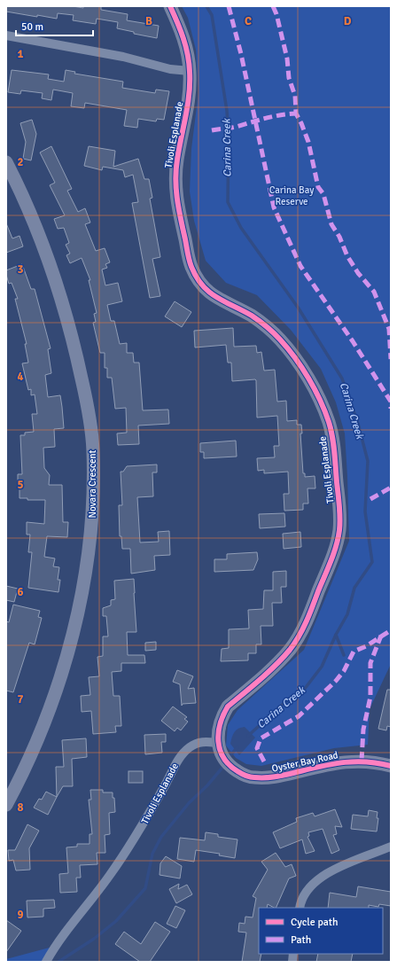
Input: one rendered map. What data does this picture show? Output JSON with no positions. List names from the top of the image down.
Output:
{
  "streets": {
    "street": ["Tivoli Esplanade", "Novara Crescent", "Oyster Bay Road"]
  },
  "crossings": [
    ["Tivoli Esplanade", "Oyster Bay Road"]
  ],
  "water": ["Carina Creek"],
  "parks": ["Carina Bay Reserve"],
  "legend": ["Cycle path", "Path"],
  "scale_bar": "50 m",
  "grid": {
    "columns": ["B", "C", "D"],
    "rows": [
      "1",
      "2",
      "3",
      "4",
      "5",
      "6",
      "7",
      "8",
      "9"
    ]
  }
}
